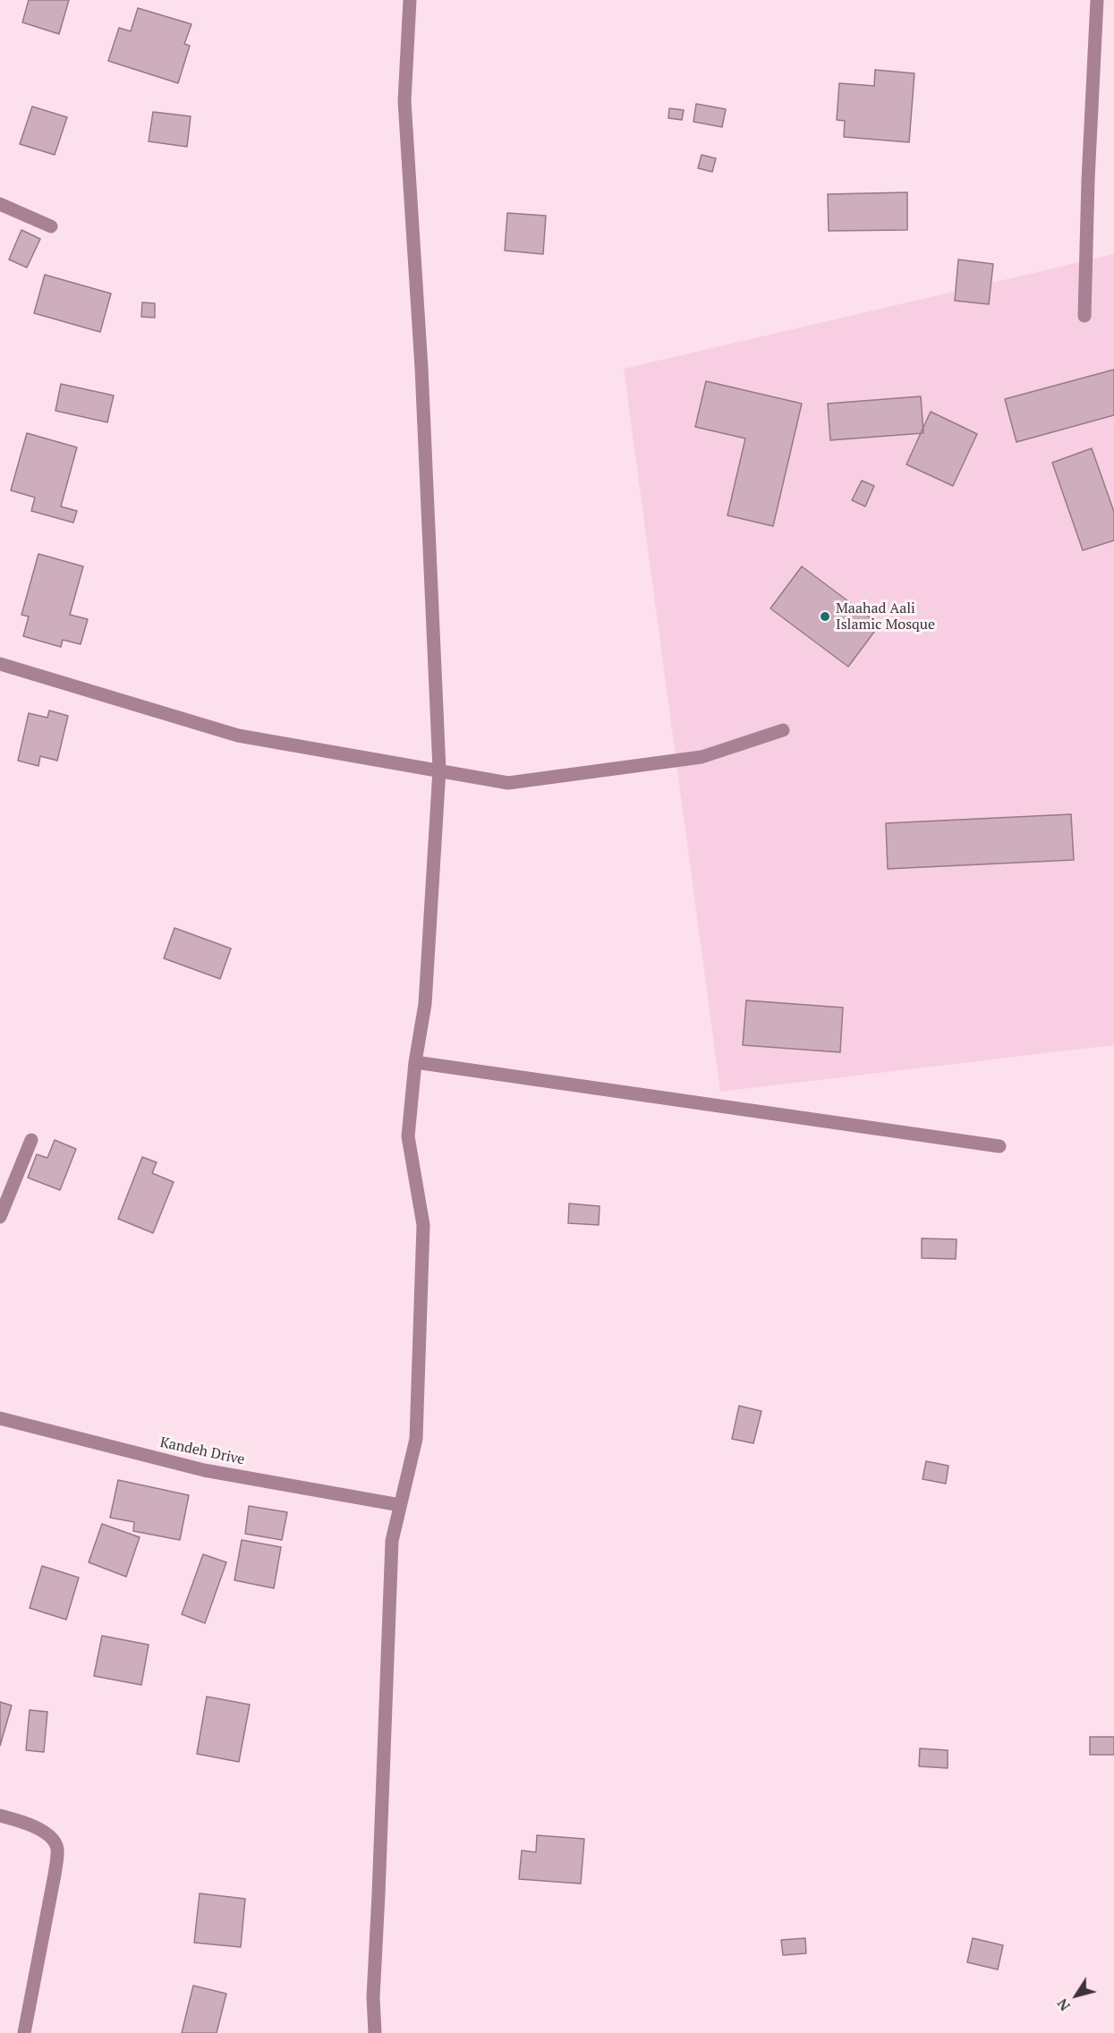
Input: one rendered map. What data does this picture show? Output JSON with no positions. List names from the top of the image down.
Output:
{
  "streets": {
    "street": ["Kandeh Drive"]
  },
  "places": ["Maahad Aali Islamic Mosque"],
  "north": "bottom left"
}
